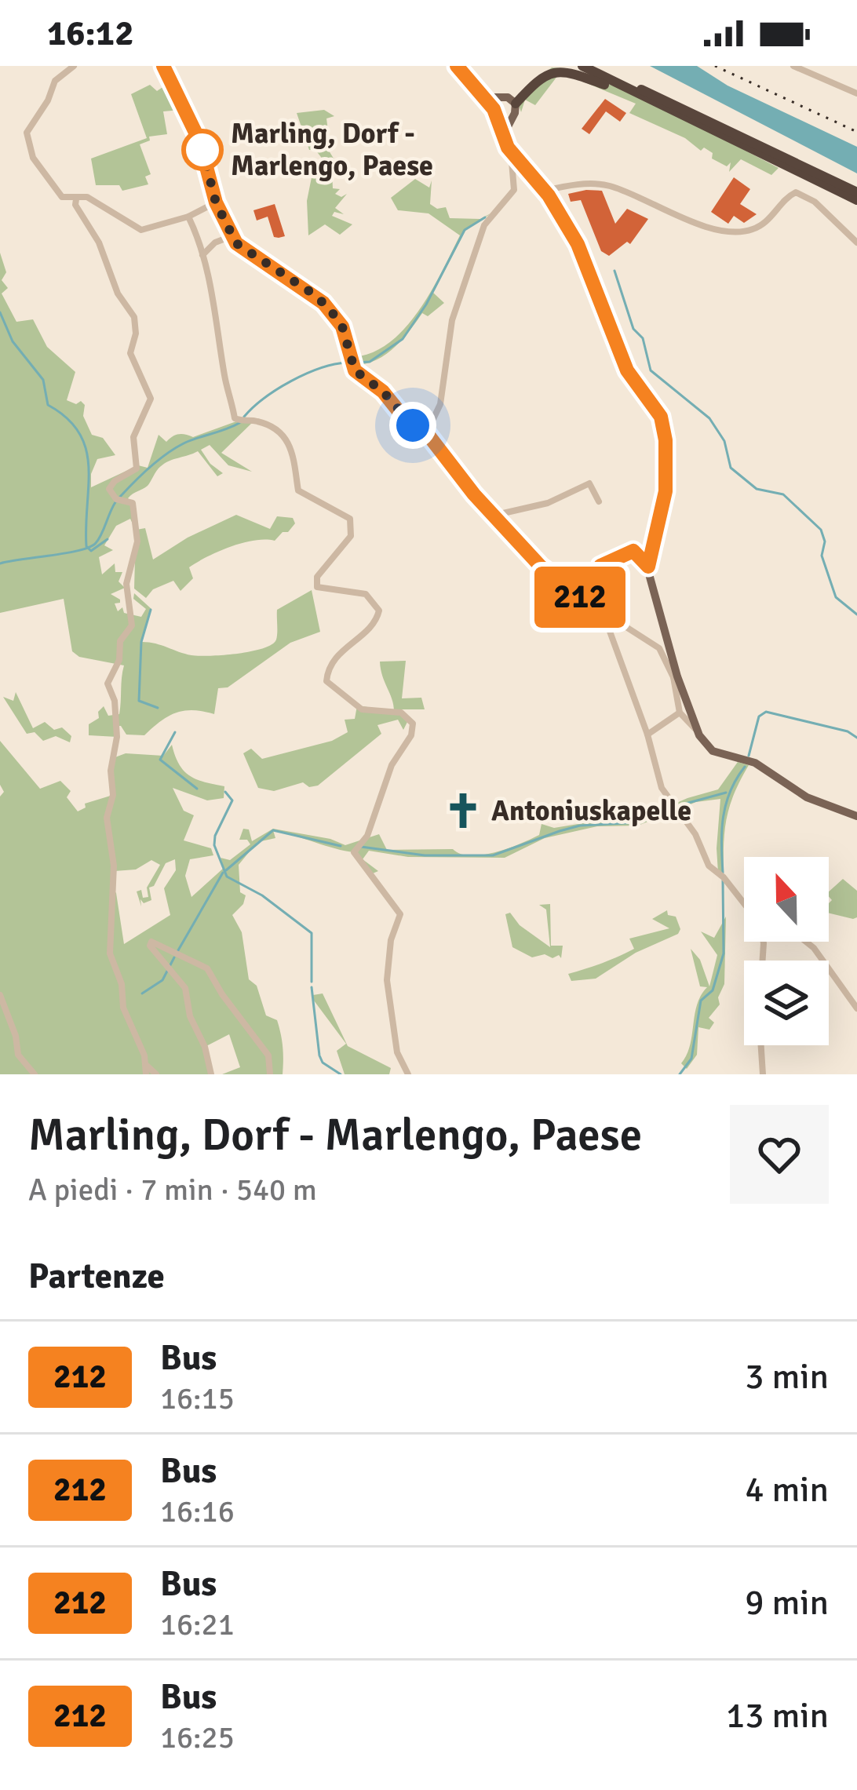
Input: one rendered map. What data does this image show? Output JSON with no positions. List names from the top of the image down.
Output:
{
  "places": {
    "other": ["Marling, Dorf - Marlengo, Paese"],
    "church": ["Antoniuskapelle"]
  },
  "lines": ["bus line 212"],
  "north": "top",
  "page": {
    "status": "16:12",
    "on_map": "212",
    "heading": [
      ["Marling, Dorf - Marlengo, Paese", "A piedi · 7 min · 540 m"],
      "Partenze"
    ],
    "list": [
      {
        "mark": "212",
        "name": "Bus",
        "note": "16:15",
        "value": "3 min"
      },
      {
        "mark": "212",
        "name": "Bus",
        "note": "16:16",
        "value": "4 min"
      },
      {
        "mark": "212",
        "name": "Bus",
        "note": "16:21",
        "value": "9 min"
      },
      {
        "mark": "212",
        "name": "Bus",
        "note": "16:25",
        "value": "13 min"
      }
    ]
  }
}
